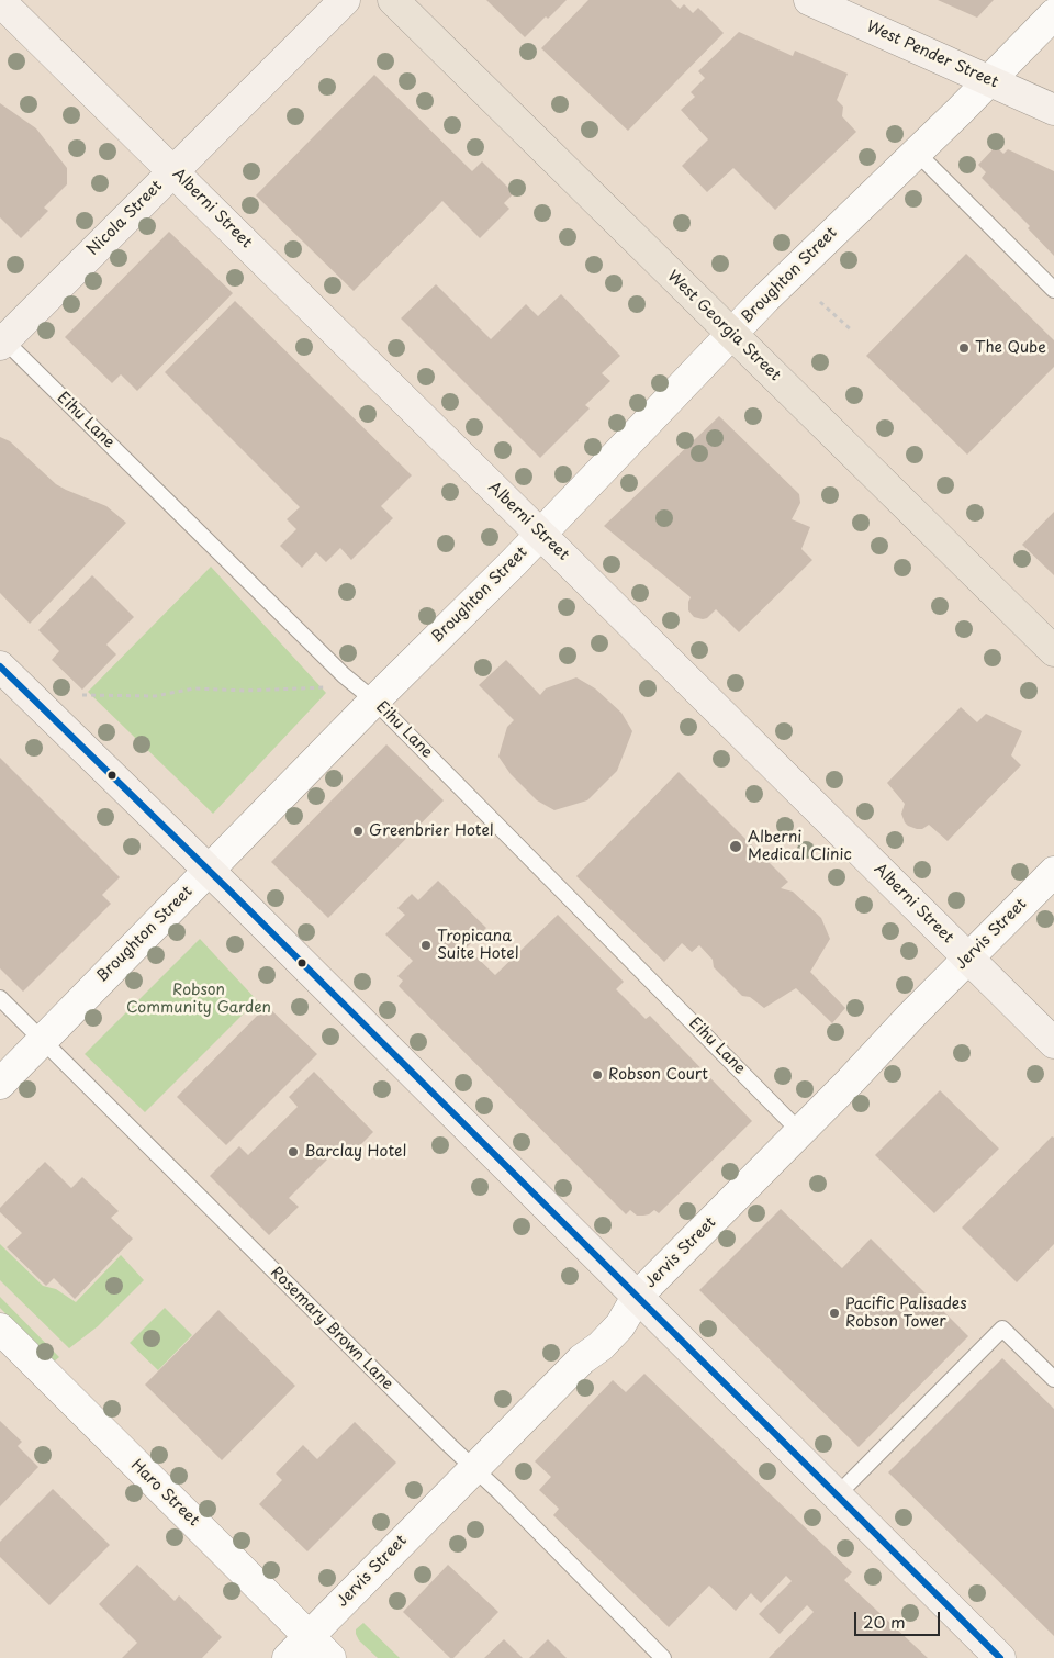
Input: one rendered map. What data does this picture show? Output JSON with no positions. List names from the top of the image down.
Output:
{
  "streets": {
    "highway": ["West Georgia Street"],
    "street": [
      "West Pender Street",
      "Alberni Street",
      "Nicola Street",
      "Broughton Street",
      "Jervis Street",
      "Haro Street"
    ],
    "lane": ["Eihu Lane", "Rosemary Brown Lane"]
  },
  "crossings": [
    ["West Pender Street", "Broughton Street"],
    ["Alberni Street", "Nicola Street"],
    ["Alberni Street", "Broughton Street"],
    ["Alberni Street", "Jervis Street"],
    ["Nicola Street", "Eihu Lane"],
    ["Broughton Street", "West Georgia Street"],
    ["Broughton Street", "Eihu Lane"],
    ["Broughton Street", "Rosemary Brown Lane"],
    ["Eihu Lane", "Jervis Street"],
    ["Jervis Street", "Rosemary Brown Lane"],
    ["Jervis Street", "Haro Street"]
  ],
  "parks": ["Robson Community Garden"],
  "places": [
    "The Qube",
    "Greenbrier Hotel",
    "Alberni Medical Clinic",
    "Tropicana Suite Hotel",
    "Robson Court",
    "Barclay Hotel",
    "Pacific Palisades Robson Tower"
  ],
  "scale_bar": "20 m"
}
